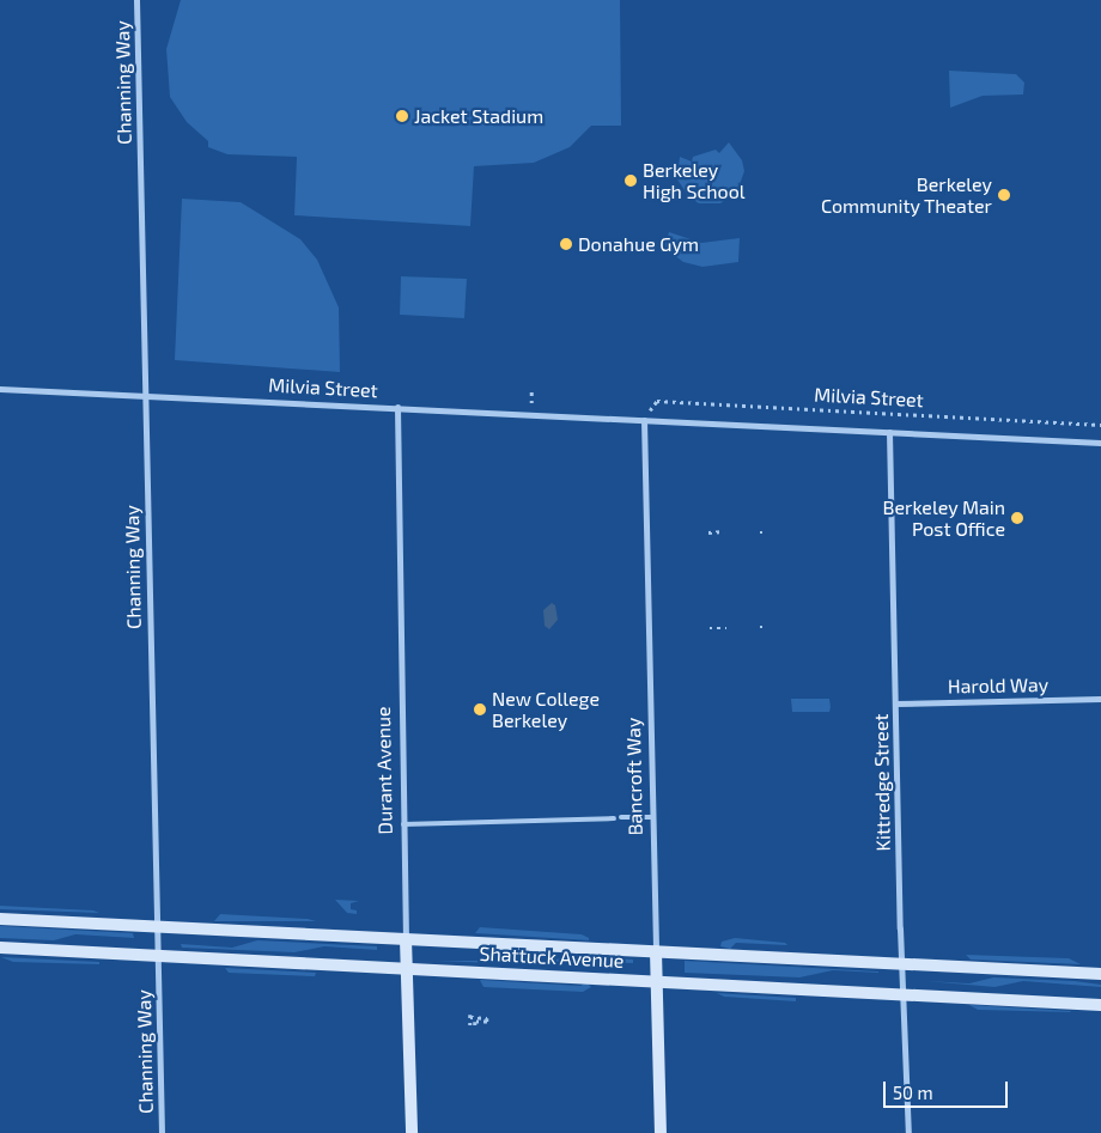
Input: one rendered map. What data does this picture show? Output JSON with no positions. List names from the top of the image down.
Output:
{
  "streets": {
    "main road": ["Durant Avenue", "Bancroft Way", "Shattuck Avenue"],
    "street": [
      "Channing Way",
      "Milvia Street",
      "Harold Way",
      "Kittredge Street"
    ]
  },
  "crossings": [
    ["Channing Way", "Milvia Street"],
    ["Channing Way", "Shattuck Avenue"],
    ["Milvia Street", "Durant Avenue"],
    ["Milvia Street", "Bancroft Way"],
    ["Milvia Street", "Kittredge Street"],
    ["Harold Way", "Kittredge Street"],
    ["Durant Avenue", "Shattuck Avenue"],
    ["Bancroft Way", "Shattuck Avenue"],
    ["Kittredge Street", "Shattuck Avenue"]
  ],
  "places": [
    "Jacket Stadium",
    "Berkeley High School",
    "Berkeley Community Theater",
    "Donahue Gym",
    "Berkeley Main Post Office",
    "New College Berkeley"
  ],
  "scale_bar": "50 m"
}
